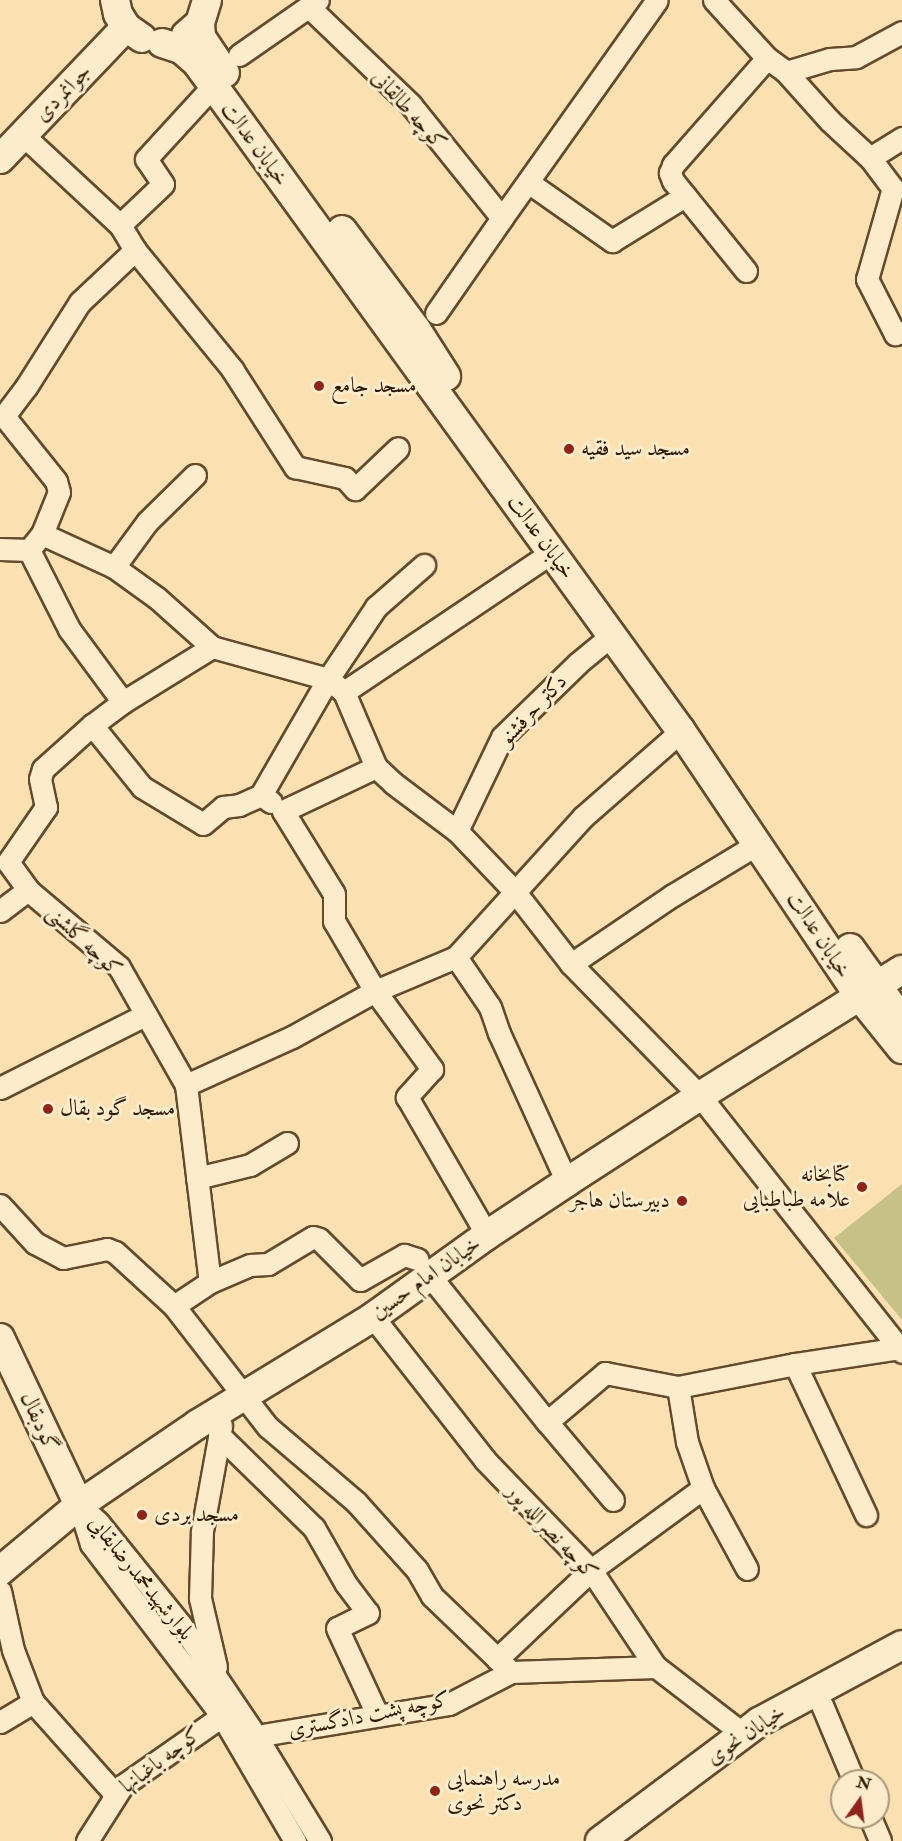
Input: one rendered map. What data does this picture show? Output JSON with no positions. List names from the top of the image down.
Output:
{
  "streets": {
    "main road": [
      "جوانمردی",
      "خیابان عدالت",
      "خیابان امام حسین",
      "گودبقال",
      "خیابان نحوی"
    ],
    "street": [
      "کوچه طالقانی",
      "دکتر حرفشنو",
      "کوچه گلشنی",
      "کوچه نصرالله پور",
      "بلوارشهیدمحمدرضابقایی",
      "کوچه پشت دادگستری",
      "کوچه باغبانها"
    ]
  },
  "crossings": [
    ["جوانمردی", "خیابان عدالت"],
    ["خیابان عدالت", "دکتر حرفشنو"],
    ["خیابان عدالت", "خیابان امام حسین"],
    ["خیابان امام حسین", "گودبقال"],
    ["خیابان امام حسین", "کوچه نصرالله پور"],
    ["خیابان امام حسین", "بلوارشهیدمحمدرضابقایی"],
    ["گودبقال", "بلوارشهیدمحمدرضابقایی"],
    ["کوچه نصرالله پور", "کوچه پشت دادگستری"],
    ["کوچه نصرالله پور", "خیابان نحوی"],
    ["بلوارشهیدمحمدرضابقایی", "کوچه پشت دادگستری"],
    ["بلوارشهیدمحمدرضابقایی", "کوچه باغبانها"]
  ],
  "places": [
    "مسجد جامع",
    "مسجد سید فقیه",
    "مسجد گود بقال",
    "کتابخانه علامه طباطبایی",
    "دبیرستان هاجر",
    "مسجد بردی",
    "مدرسه راهنمایی دکتر نحوی"
  ],
  "north": "top"
}
